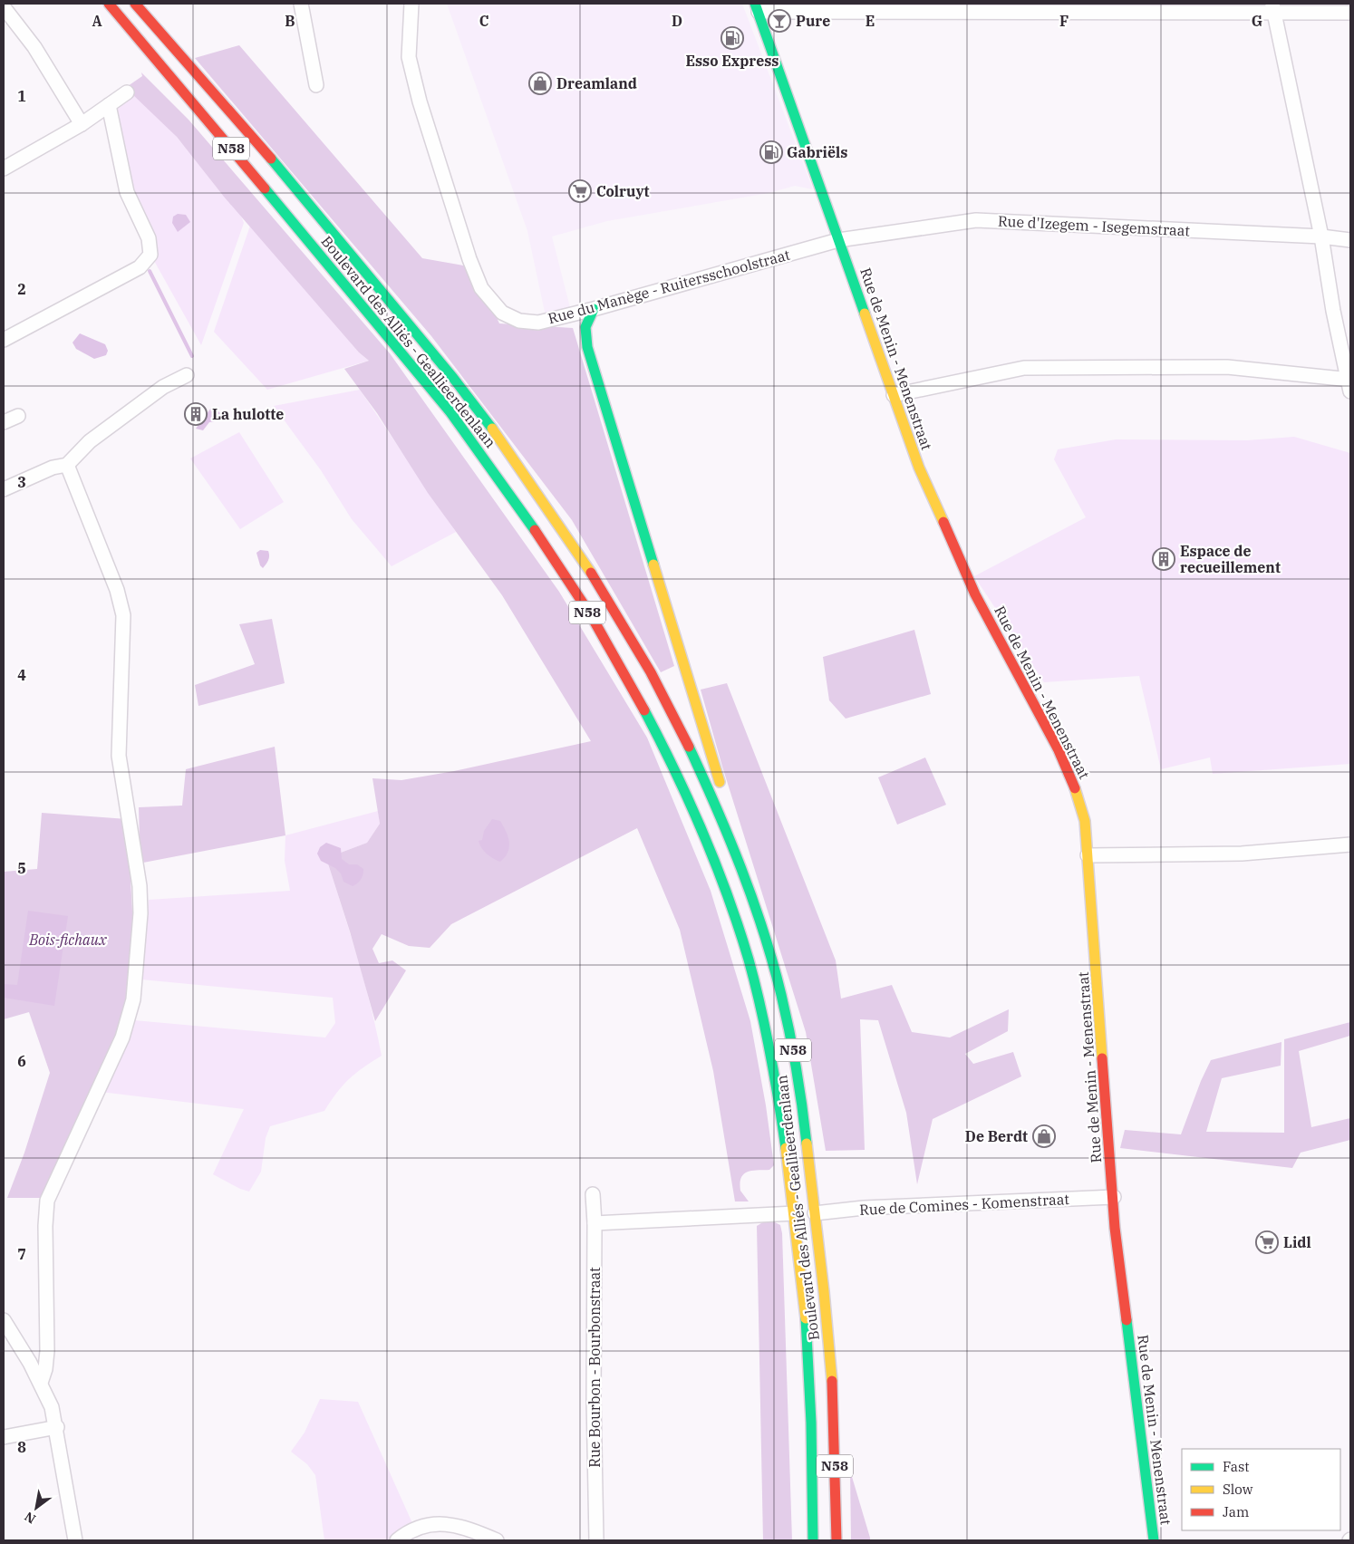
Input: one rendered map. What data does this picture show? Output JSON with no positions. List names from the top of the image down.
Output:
{
  "streets": {
    "main road": ["N58", "Boulevard des Alliés - Geallieerdenlaan", "Rue de Menin - Menenstraat"],
    "street": [
      "Rue d'Izegem - Isegemstraat",
      "Rue du Manège - Ruitersschoolstraat",
      "Rue de Comines - Komenstraat",
      "Rue Bourbon - Bourbonstraat"
    ]
  },
  "crossings": [
    ["Rue d'Izegem - Isegemstraat", "Rue du Manège - Ruitersschoolstraat"],
    ["Rue d'Izegem - Isegemstraat", "Rue de Menin - Menenstraat"],
    ["Rue du Manège - Ruitersschoolstraat", "Rue de Menin - Menenstraat"],
    ["Boulevard des Alliés - Geallieerdenlaan", "Rue de Comines - Komenstraat"],
    ["Rue de Menin - Menenstraat", "Rue de Comines - Komenstraat"]
  ],
  "parks": ["Bois-fichaux"],
  "places": {
    "bar": ["Pure"],
    "fuel station": ["Esso Express", "Gabriëls"],
    "shop": ["Dreamland", "De Berdt"],
    "supermarket": ["Colruyt", "Lidl"],
    "building": ["La hulotte", "Espace de recueillement"]
  },
  "legend": ["Fast", "Slow", "Jam"],
  "north": "bottom left",
  "grid": {
    "columns": [
      "A",
      "B",
      "C",
      "D",
      "E",
      "F",
      "G"
    ],
    "rows": [
      "1",
      "2",
      "3",
      "4",
      "5",
      "6",
      "7",
      "8"
    ]
  }
}
